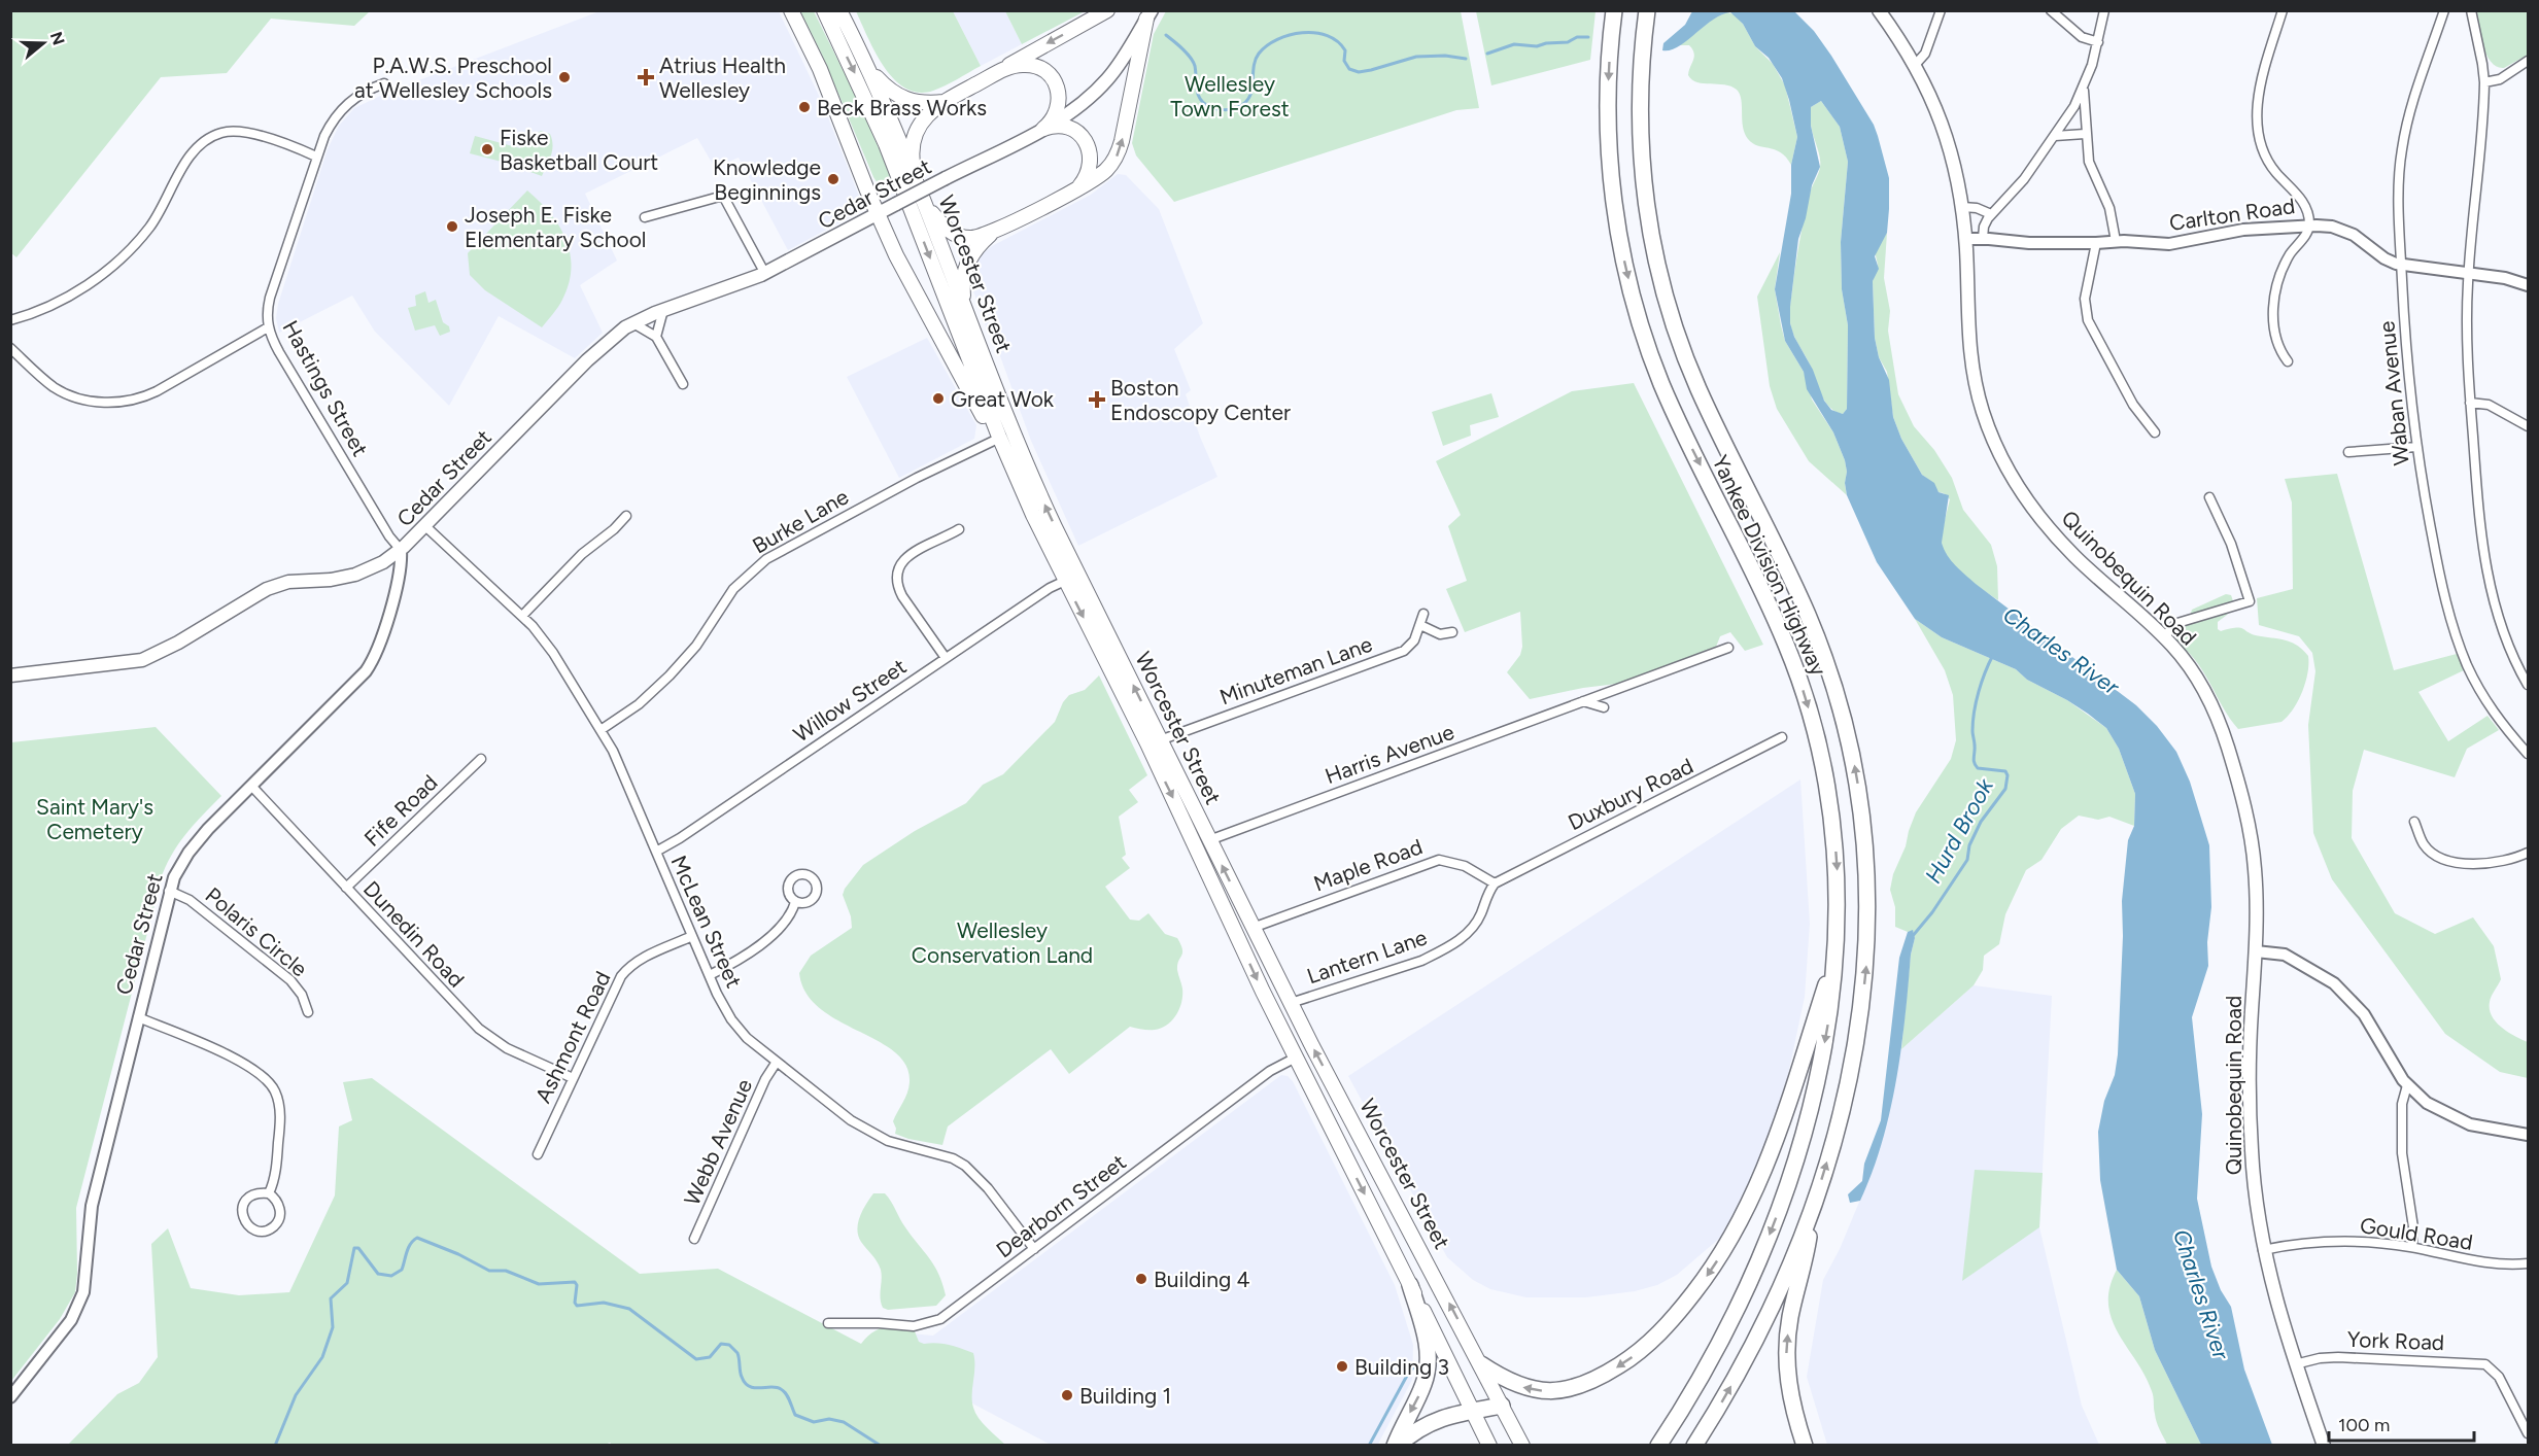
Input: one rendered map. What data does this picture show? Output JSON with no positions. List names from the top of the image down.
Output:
{
  "streets": {
    "highway": ["Worcester Street", "Yankee Division Highway"],
    "main road": ["Cedar Street", "Quinobequin Road"],
    "street": [
      "Carlton Road",
      "Hastings Street",
      "Waban Avenue",
      "Burke Lane",
      "Minuteman Lane",
      "Willow Street",
      "Harris Avenue",
      "Duxbury Road",
      "Fife Road",
      "Maple Road",
      "McLean Street",
      "Polaris Circle",
      "Dunedin Road",
      "Lantern Lane",
      "Ashmont Road",
      "Webb Avenue",
      "Dearborn Street",
      "Gould Road",
      "York Road"
    ]
  },
  "crossings": [
    ["Cedar Street", "Hastings Street"],
    ["Cedar Street", "McLean Street"],
    ["Cedar Street", "Polaris Circle"],
    ["Cedar Street", "Dunedin Road"],
    ["Carlton Road", "Waban Avenue"],
    ["Carlton Road", "Quinobequin Road"],
    ["Worcester Street", "Burke Lane"],
    ["Worcester Street", "Minuteman Lane"],
    ["Worcester Street", "Willow Street"],
    ["Worcester Street", "Harris Avenue"],
    ["Worcester Street", "Maple Road"],
    ["Worcester Street", "Lantern Lane"],
    ["Worcester Street", "Dearborn Street"],
    ["Burke Lane", "McLean Street"],
    ["Quinobequin Road", "Gould Road"],
    ["Quinobequin Road", "York Road"],
    ["Willow Street", "McLean Street"],
    ["Duxbury Road", "Maple Road"],
    ["Duxbury Road", "Lantern Lane"],
    ["Fife Road", "Dunedin Road"],
    ["Maple Road", "Lantern Lane"],
    ["McLean Street", "Ashmont Road"],
    ["McLean Street", "Webb Avenue"],
    ["McLean Street", "Dearborn Street"],
    ["Dunedin Road", "Ashmont Road"]
  ],
  "water": ["Charles River", "Hurd Brook"],
  "parks": ["Wellesley Town Forest", "Saint Mary's Cemetery", "Wellesley Conservation Land"],
  "places": {
    "other": [
      "P.A.W.S. Preschool at Wellesley Schools",
      "Beck Brass Works",
      "Fiske Basketball Court",
      "Knowledge Beginnings",
      "Joseph E. Fiske Elementary School",
      "Great Wok",
      "Building 4",
      "Building 3",
      "Building 1"
    ],
    "health": ["Atrius Health Wellesley", "Boston Endoscopy Center"]
  },
  "scale_bar": "100 m",
  "north": "right"
}
